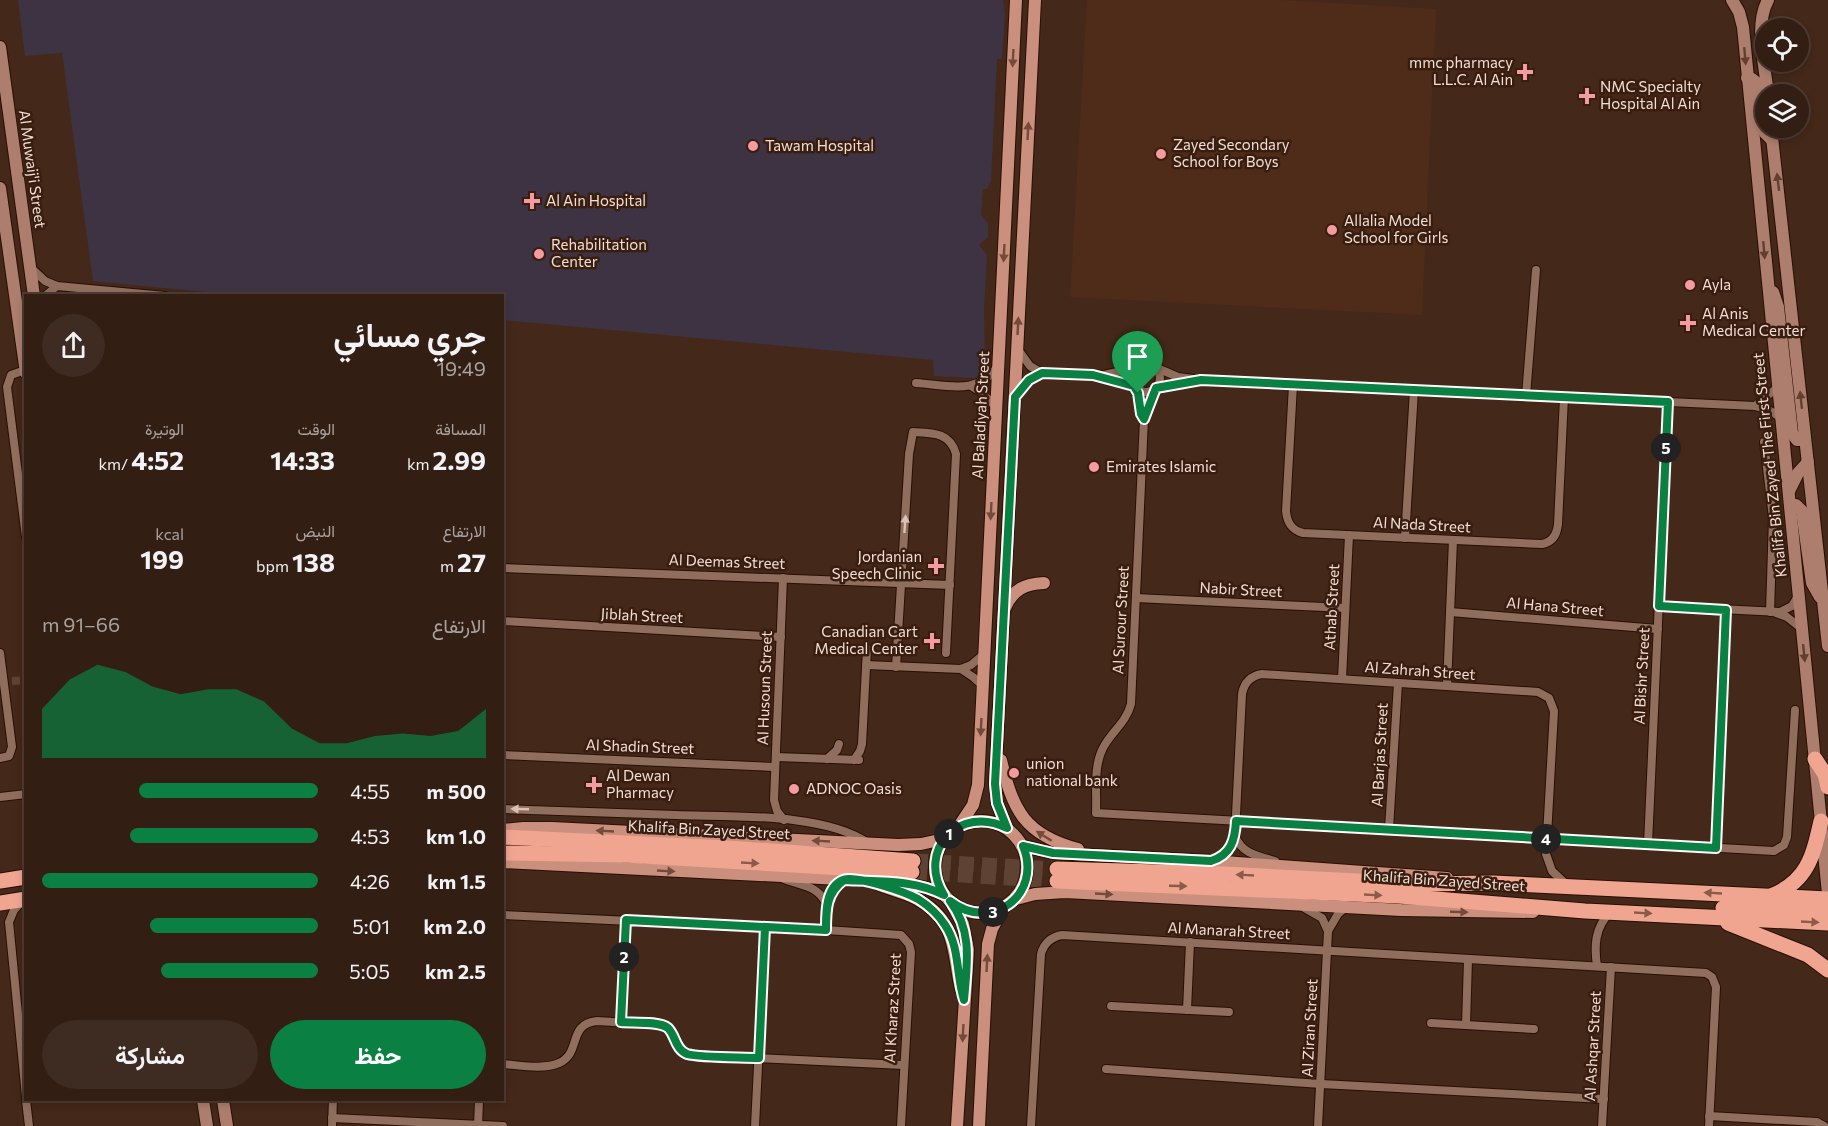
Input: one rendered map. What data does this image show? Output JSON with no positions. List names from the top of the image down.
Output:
{
  "streets": {
    "highway": ["Khalifa Bin Zayed Street"],
    "main road": ["Al Muwaij'i Street", "Al Baladiyah Street", "Khalifa Bin Zayed The First Street"],
    "street": [
      "Al Nada Street",
      "Al Deemas Street",
      "Nabir Street",
      "Athab Street",
      "Al Hana Street",
      "Jiblah Street",
      "Al Surour Street",
      "Al Zahrah Street",
      "Al Bishr Street",
      "Al Husoun Street",
      "Al Shadin Street",
      "Al Barjas Street",
      "Al Manarah Street",
      "Al Kharaz Street",
      "Al Ziran Street",
      "Al Ashqar Street"
    ]
  },
  "crossings": [
    ["Al Nada Street", "Athab Street"],
    ["Al Deemas Street", "Al Husoun Street"],
    ["Nabir Street", "Athab Street"],
    ["Nabir Street", "Al Surour Street"],
    ["Athab Street", "Al Zahrah Street"],
    ["Al Hana Street", "Al Bishr Street"],
    ["Jiblah Street", "Al Husoun Street"],
    ["Al Surour Street", "Al Zahrah Street"],
    ["Al Zahrah Street", "Al Barjas Street"],
    ["Al Zahrah Street", "Khalifa Bin Zayed Street"],
    ["Al Husoun Street", "Al Shadin Street"],
    ["Al Manarah Street", "Al Ziran Street"],
    ["Al Manarah Street", "Al Ashqar Street"]
  ],
  "places": {
    "health": [
      "mmc pharmacy L.L.C. Al Ain",
      "NMC Specialty Hospital Al Ain",
      "Al Ain Hospital",
      "Al Anis Medical Center",
      "Jordanian Speech Clinic",
      "Canadian Cart Medical Center",
      "Al Dewan Pharmacy"
    ],
    "other": [
      "Tawam Hospital",
      "Zayed Secondary School for Boys",
      "Allalia Model School for Girls",
      "Rehabilitation Center",
      "Ayla",
      "Emirates Islamic",
      "union national bank",
      "ADNOC Oasis"
    ]
  },
  "page": {
    "heading": ["جري مسائي", "19:49"],
    "stats": [
      ["المسافة", "2.99 km"],
      ["الوقت", "14:33"],
      ["الوتيرة", "4:52 /km"],
      ["الارتفاع", "27 m"],
      ["النبض", "138 bpm"],
      ["kcal", "199"]
    ],
    "pins": [
      "5",
      "1",
      "4",
      "3",
      "2"
    ],
    "chart": ["الارتفاع", "66–91 m"],
    "list": [
      {
        "name": "500 m",
        "note": "4:55"
      },
      {
        "name": "1.0 km",
        "note": "4:53"
      },
      {
        "name": "1.5 km",
        "note": "4:26"
      },
      {
        "name": "2.0 km",
        "note": "5:01"
      },
      {
        "name": "2.5 km",
        "note": "5:05"
      }
    ],
    "buttons": ["حفظ", "مشاركة"]
  }
}
